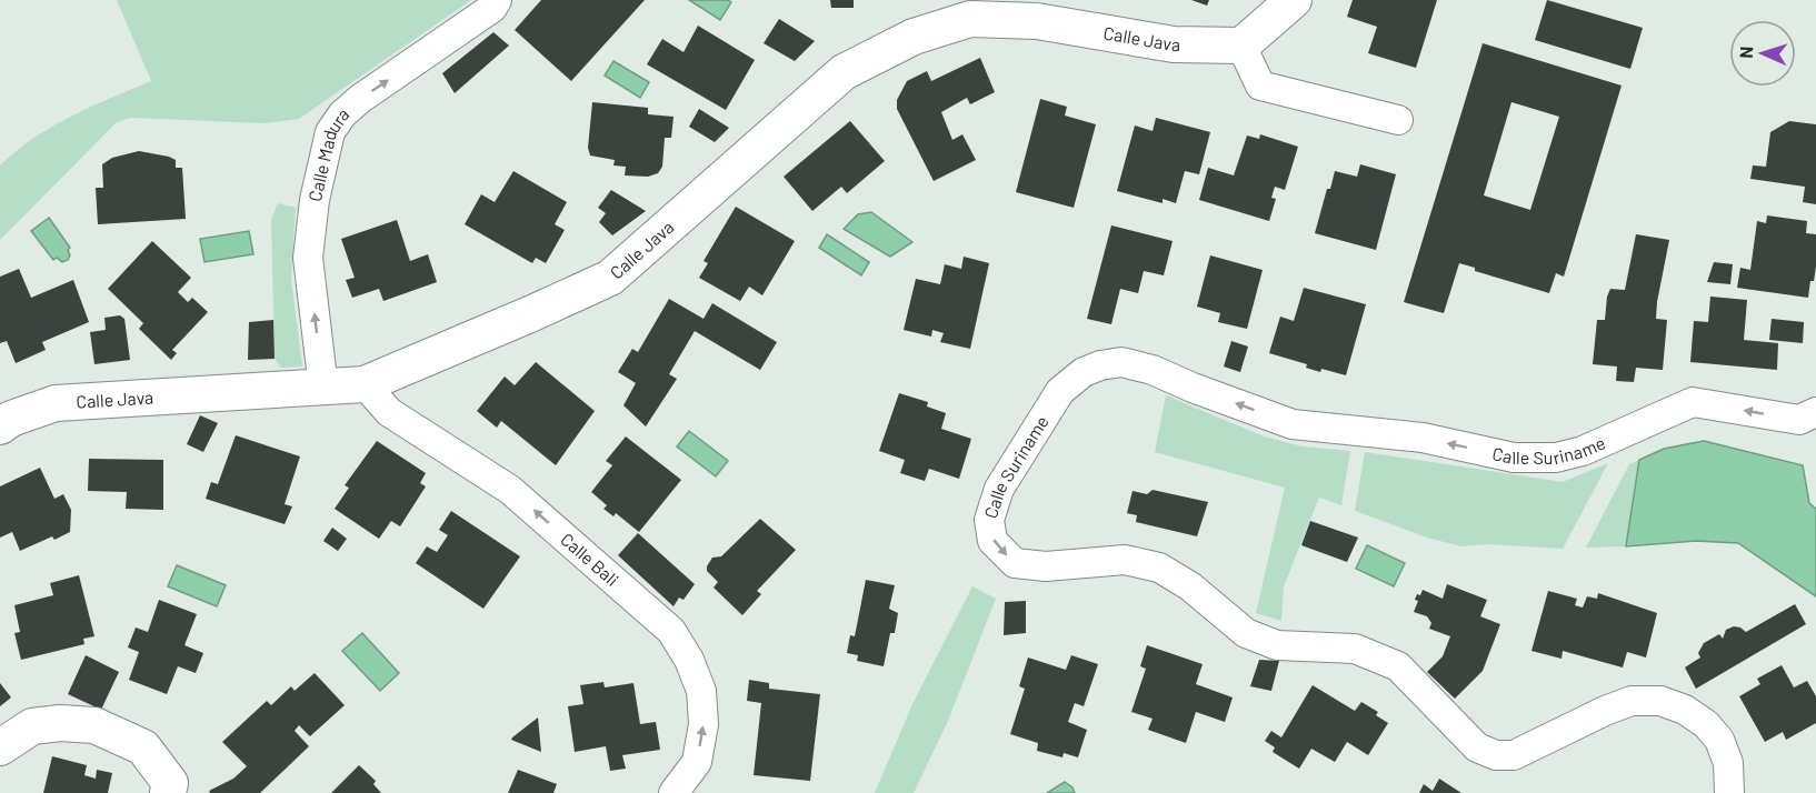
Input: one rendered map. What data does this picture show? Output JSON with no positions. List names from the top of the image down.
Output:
{
  "streets": {
    "street": [
      "Calle Java",
      "Calle Madura",
      "Calle Suriname",
      "Calle Bali"
    ]
  },
  "crossings": [
    ["Calle Java", "Calle Madura"],
    ["Calle Java", "Calle Bali"]
  ],
  "one_way": ["Calle Madura", "Calle Bali"],
  "north": "left"
}
